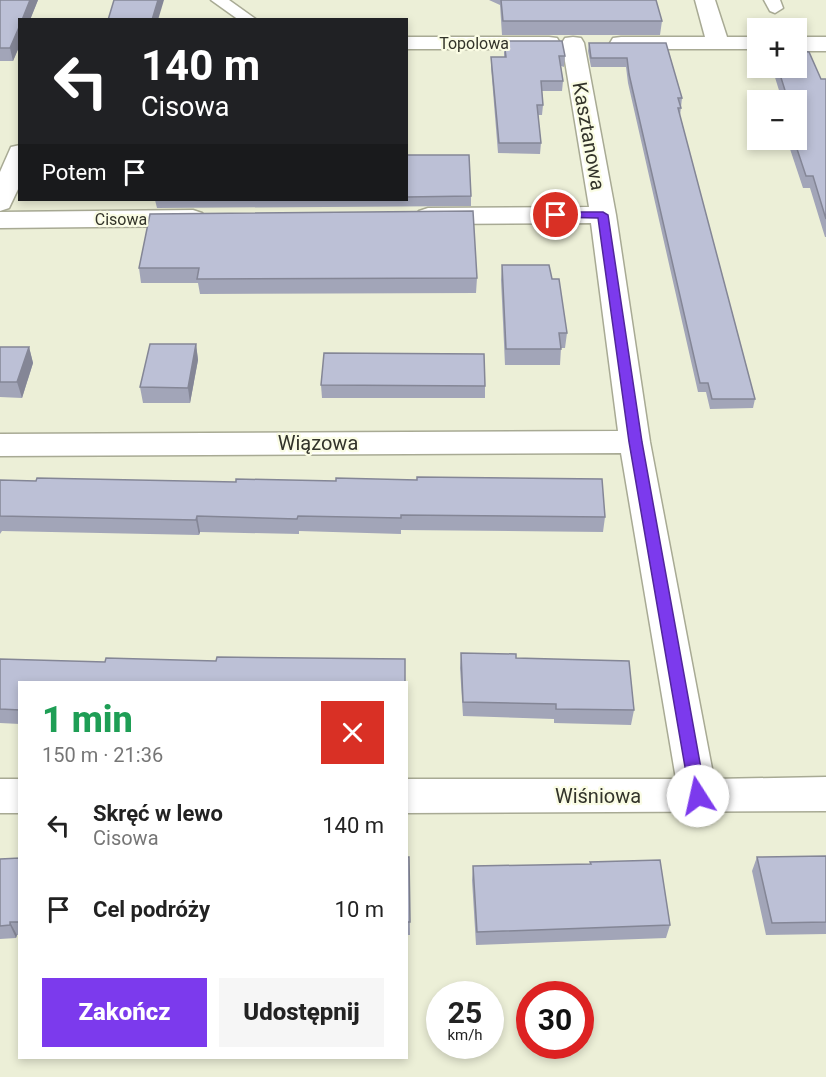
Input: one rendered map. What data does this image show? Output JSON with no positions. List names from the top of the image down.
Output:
{
  "streets": {
    "street": [
      "Topolowa",
      "Kasztanowa",
      "Cisowa",
      "Wiązowa",
      "Wiśniowa"
    ]
  },
  "crossings": [
    ["Topolowa", "Kasztanowa"],
    ["Kasztanowa", "Wiązowa"],
    ["Kasztanowa", "Wiśniowa"]
  ],
  "page": {
    "map_buttons": ["+", "−"],
    "turn": ["140 m", "Cisowa"],
    "then": "Potem",
    "heading": ["1 min", "150 m · 21:36"],
    "list": [
      {
        "name": "Skręć w lewo",
        "note": "Cisowa",
        "value": "140 m"
      },
      {
        "name": "Cel podróży",
        "value": "10 m"
      }
    ],
    "buttons": ["Zakończ", "Udostępnij"],
    "speed": "25 km/h",
    "limit": "30"
  }
}
